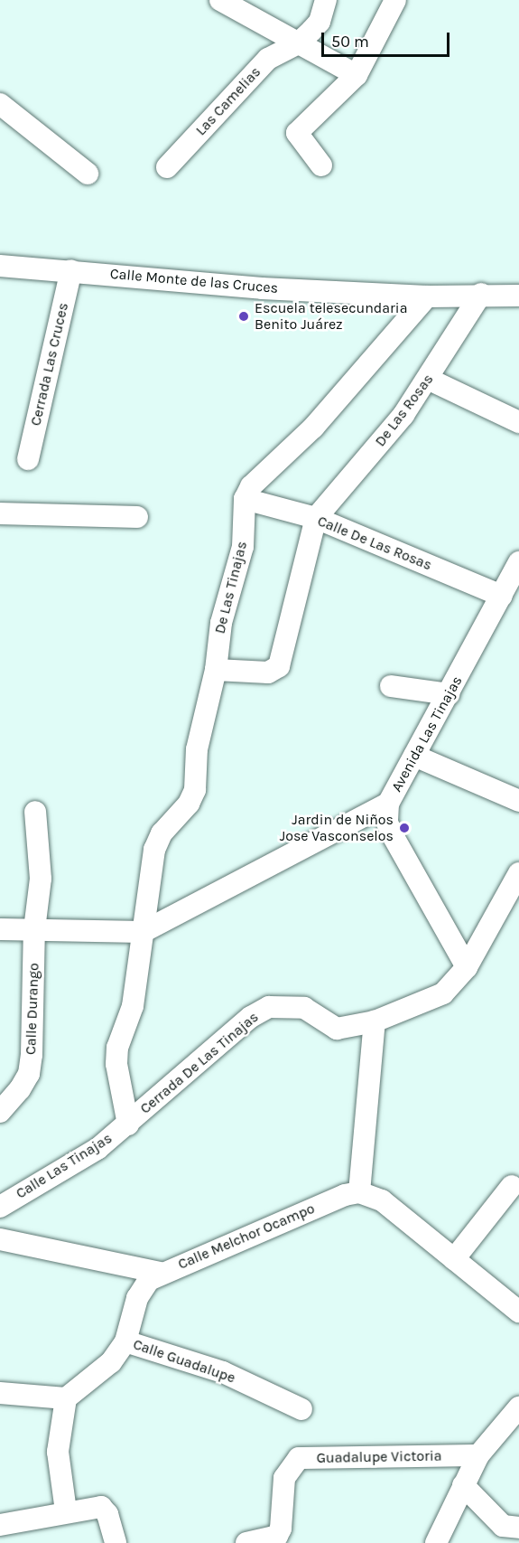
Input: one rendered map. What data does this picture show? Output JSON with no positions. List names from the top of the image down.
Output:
{
  "streets": {
    "street": [
      "Las Camelias",
      "Calle Monte de las Cruces",
      "Cerrada Las Cruces",
      "De Las Rosas",
      "Calle De Las Rosas",
      "De Las Tinajas",
      "Avenida Las Tinajas",
      "Calle Durango",
      "Cerrada De Las Tinajas",
      "Calle Las Tinajas",
      "Calle Melchor Ocampo",
      "Calle Guadalupe",
      "Guadalupe Victoria"
    ]
  },
  "crossings": [
    ["Calle Monte de las Cruces", "Cerrada Las Cruces"],
    ["Calle Monte de las Cruces", "De Las Rosas"],
    ["De Las Rosas", "Calle De Las Rosas"],
    ["Calle De Las Rosas", "De Las Tinajas"],
    ["Calle De Las Rosas", "Avenida Las Tinajas"],
    ["De Las Tinajas", "Avenida Las Tinajas"],
    ["De Las Tinajas", "Cerrada De Las Tinajas"],
    ["De Las Tinajas", "Calle Las Tinajas"],
    ["Cerrada De Las Tinajas", "Calle Las Tinajas"],
    ["Calle Melchor Ocampo", "Calle Guadalupe"]
  ],
  "places": ["Escuela telesecundaria Benito Juárez", "Jardin de Niños Jose Vasconselos"],
  "scale_bar": "50 m"
}
